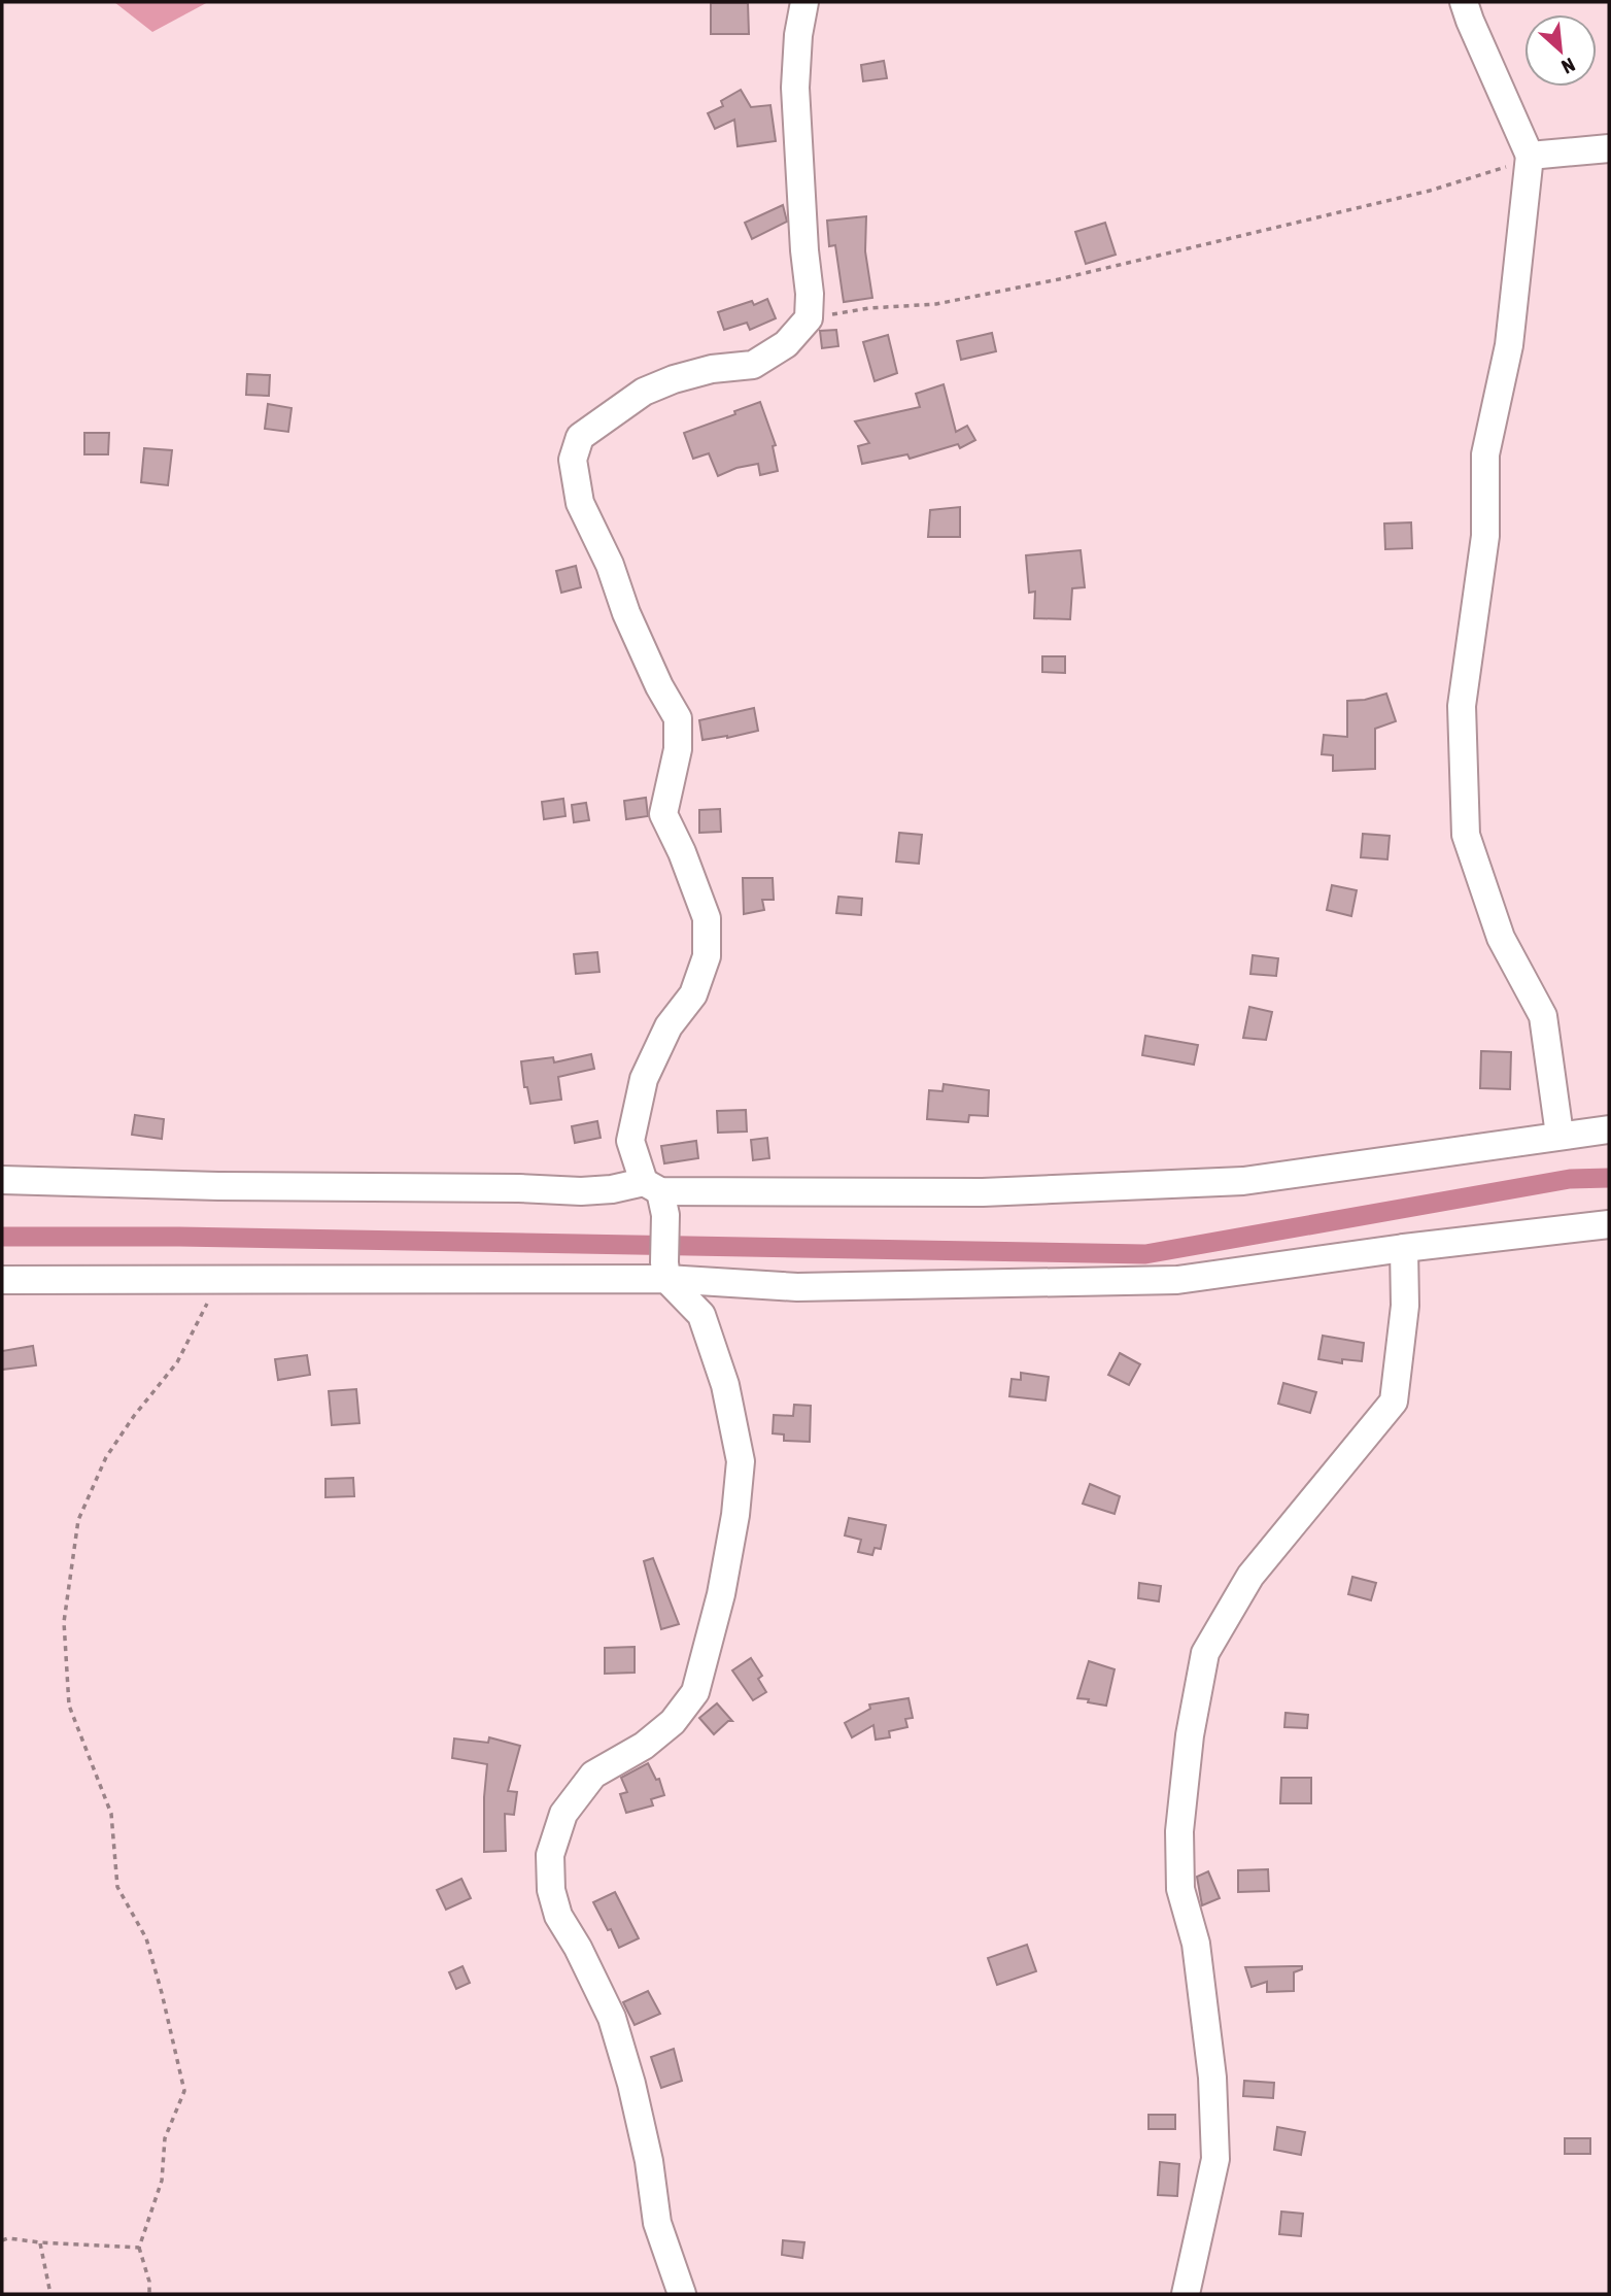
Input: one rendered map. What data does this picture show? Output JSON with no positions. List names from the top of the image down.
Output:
{
  "north": "bottom right"
}
